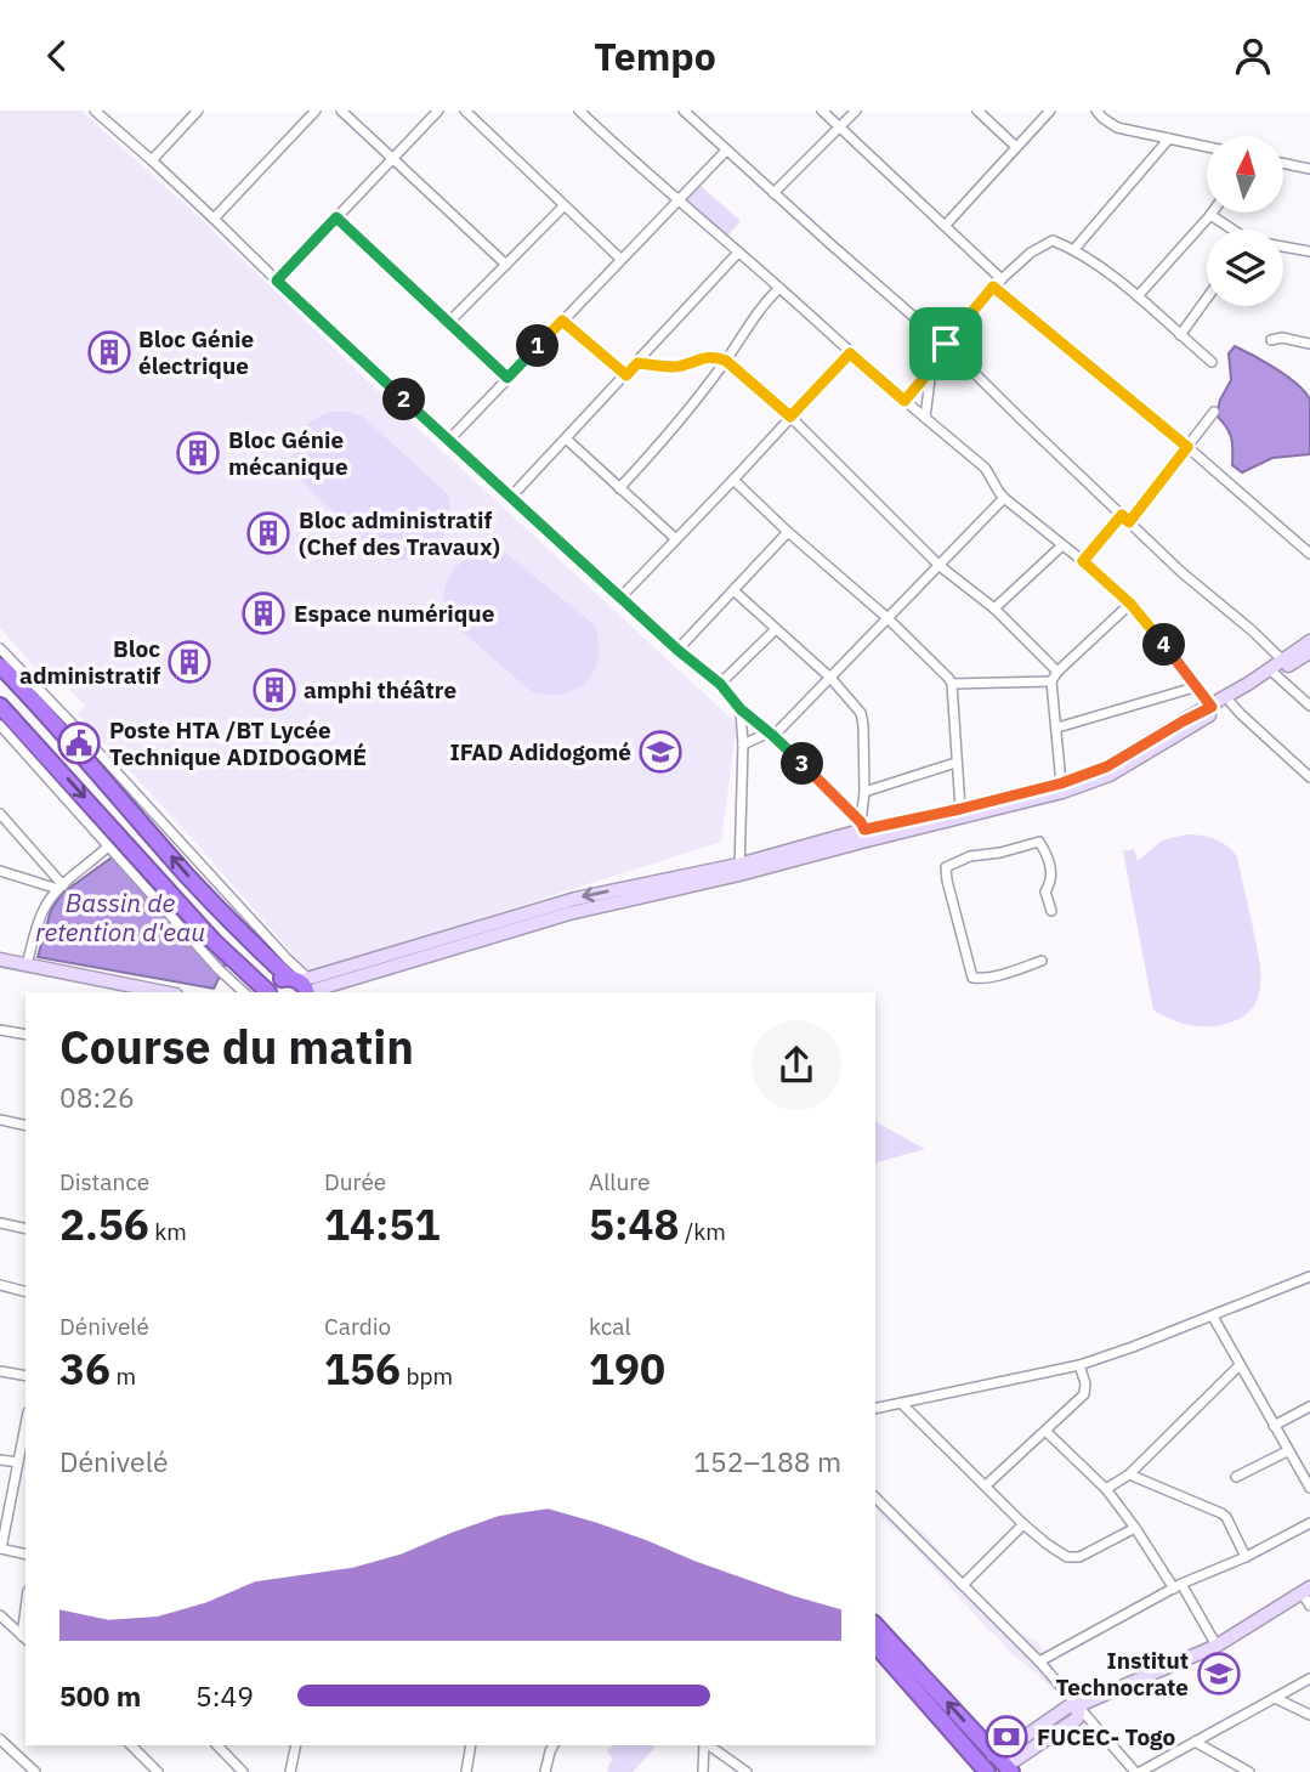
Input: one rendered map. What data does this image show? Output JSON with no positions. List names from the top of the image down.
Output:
{
  "water": ["Bassin de retention d'eau"],
  "places": {
    "building": [
      "Bloc Génie électrique",
      "Bloc Génie mécanique",
      "Bloc administratif (Chef des Travaux)",
      "Espace numérique",
      "Bloc administratif",
      "amphi théâtre"
    ],
    "public building": ["Poste HTA /BT Lycée Technique ADIDOGOMÉ"],
    "school or university": ["IFAD Adidogomé", "Institut Technocrate"],
    "bank": ["FUCEC- Togo"]
  },
  "north": "top",
  "page": {
    "header": "Tempo",
    "pins": [
      "1",
      "2",
      "4",
      "3"
    ],
    "heading": ["Course du matin", "08:26"],
    "stats": [
      ["Distance", "2.56 km"],
      ["Durée", "14:51"],
      ["Allure", "5:48 /km"],
      ["Dénivelé", "36 m"],
      ["Cardio", "156 bpm"],
      ["kcal", "190"]
    ],
    "chart": ["Dénivelé", "152–188 m"],
    "list": [
      {
        "name": "500 m",
        "note": "5:49"
      }
    ]
  }
}
